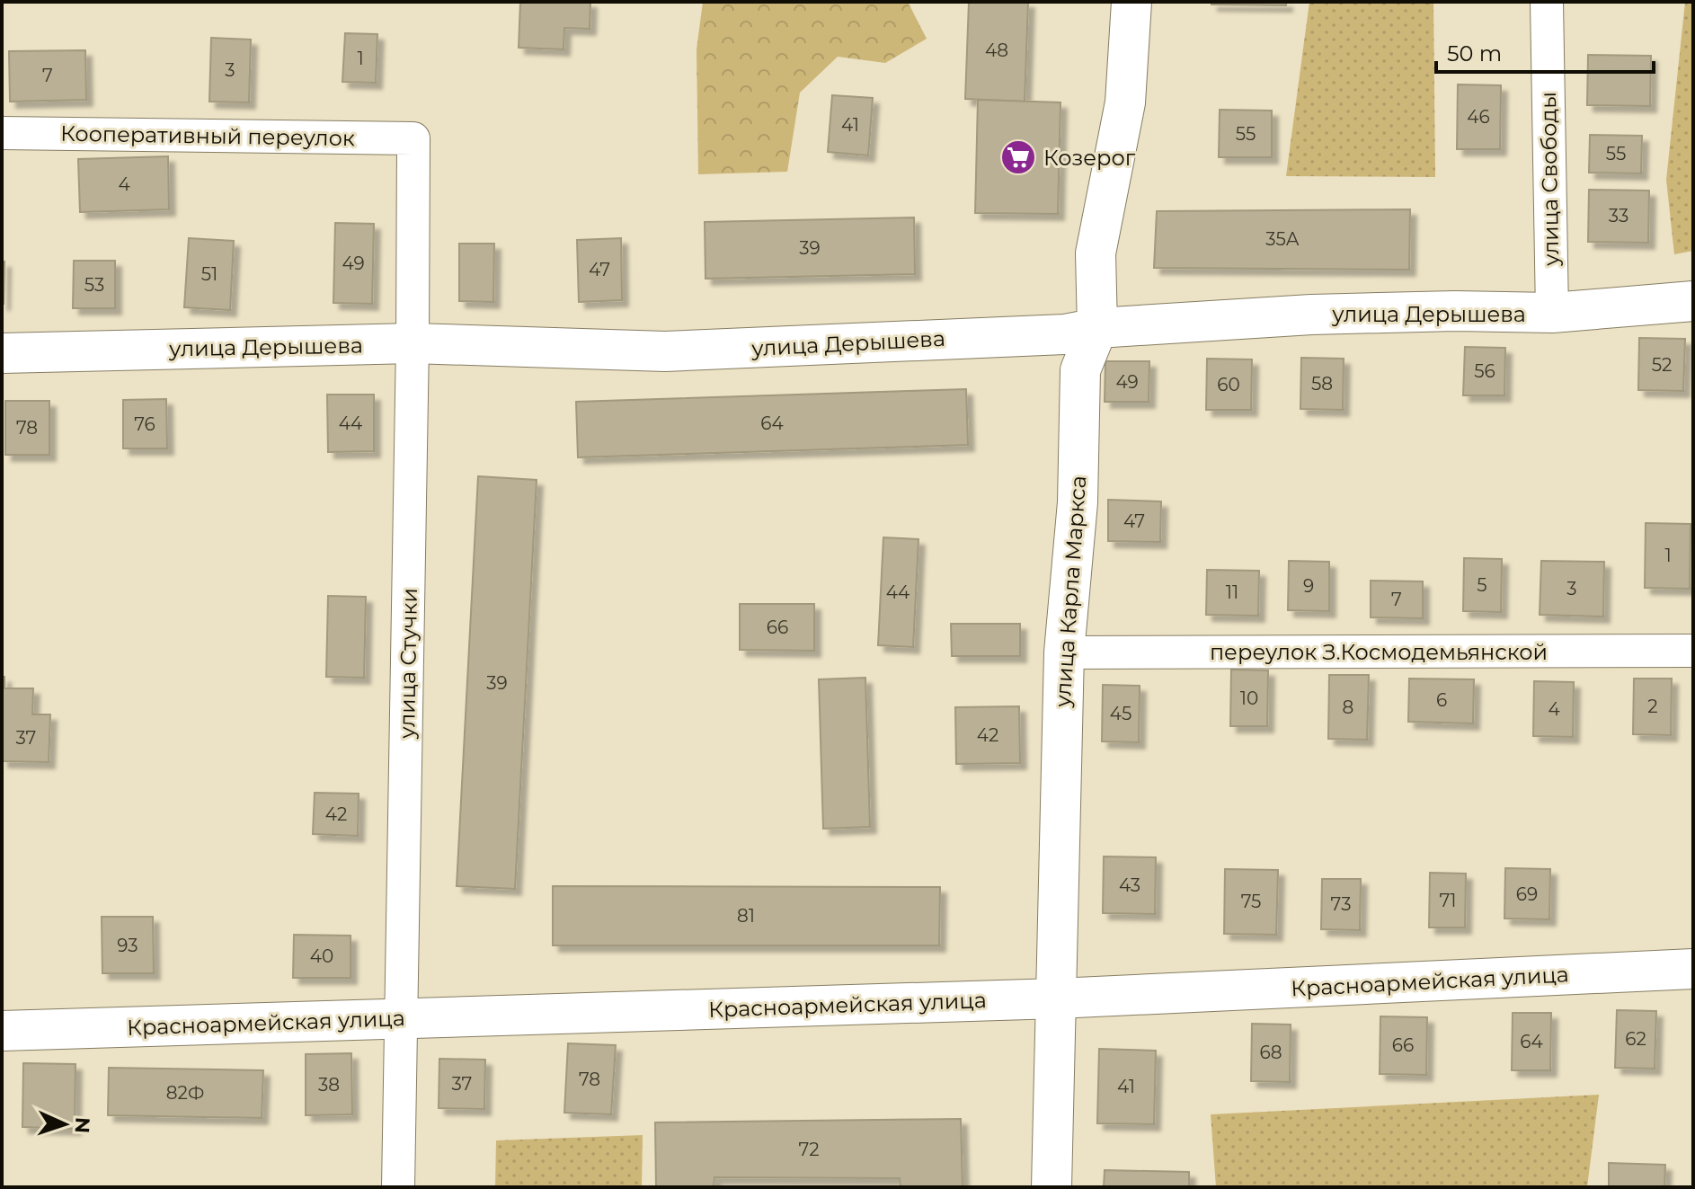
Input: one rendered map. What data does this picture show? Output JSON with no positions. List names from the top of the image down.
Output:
{
  "streets": {
    "street": [
      "Кооперативный переулок",
      "улица Свободы",
      "улица Дерышева",
      "улица Карла Маркса",
      "переулок З.Космодемьянской",
      "улица Стучки",
      "Красноармейская улица"
    ]
  },
  "crossings": [
    ["Кооперативный переулок", "улица Стучки"],
    ["улица Свободы", "улица Дерышева"],
    ["улица Дерышева", "улица Карла Маркса"],
    ["улица Дерышева", "улица Стучки"],
    ["улица Карла Маркса", "переулок З.Космодемьянской"],
    ["улица Карла Маркса", "Красноармейская улица"],
    ["улица Стучки", "Красноармейская улица"]
  ],
  "places": {
    "supermarket": ["Козерог"]
  },
  "house_numbers": [
    "48",
    "1",
    "3",
    "7",
    "46",
    "41",
    "55",
    "55",
    "4",
    "33",
    "35А",
    "39",
    "49",
    "47",
    "51",
    "53",
    "52",
    "56",
    "49",
    "58",
    "60",
    "44",
    "64",
    "76",
    "78",
    "47",
    "1",
    "5",
    "9",
    "3",
    "44",
    "11",
    "7",
    "66",
    "39",
    "10",
    "6",
    "2",
    "8",
    "4",
    "45",
    "42",
    "37",
    "42",
    "43",
    "69",
    "71",
    "75",
    "73",
    "81",
    "93",
    "40",
    "62",
    "64",
    "66",
    "68",
    "78",
    "37",
    "38",
    "41",
    "82Ф",
    "72"
  ],
  "scale_bar": "50 m",
  "north": "right"
}
